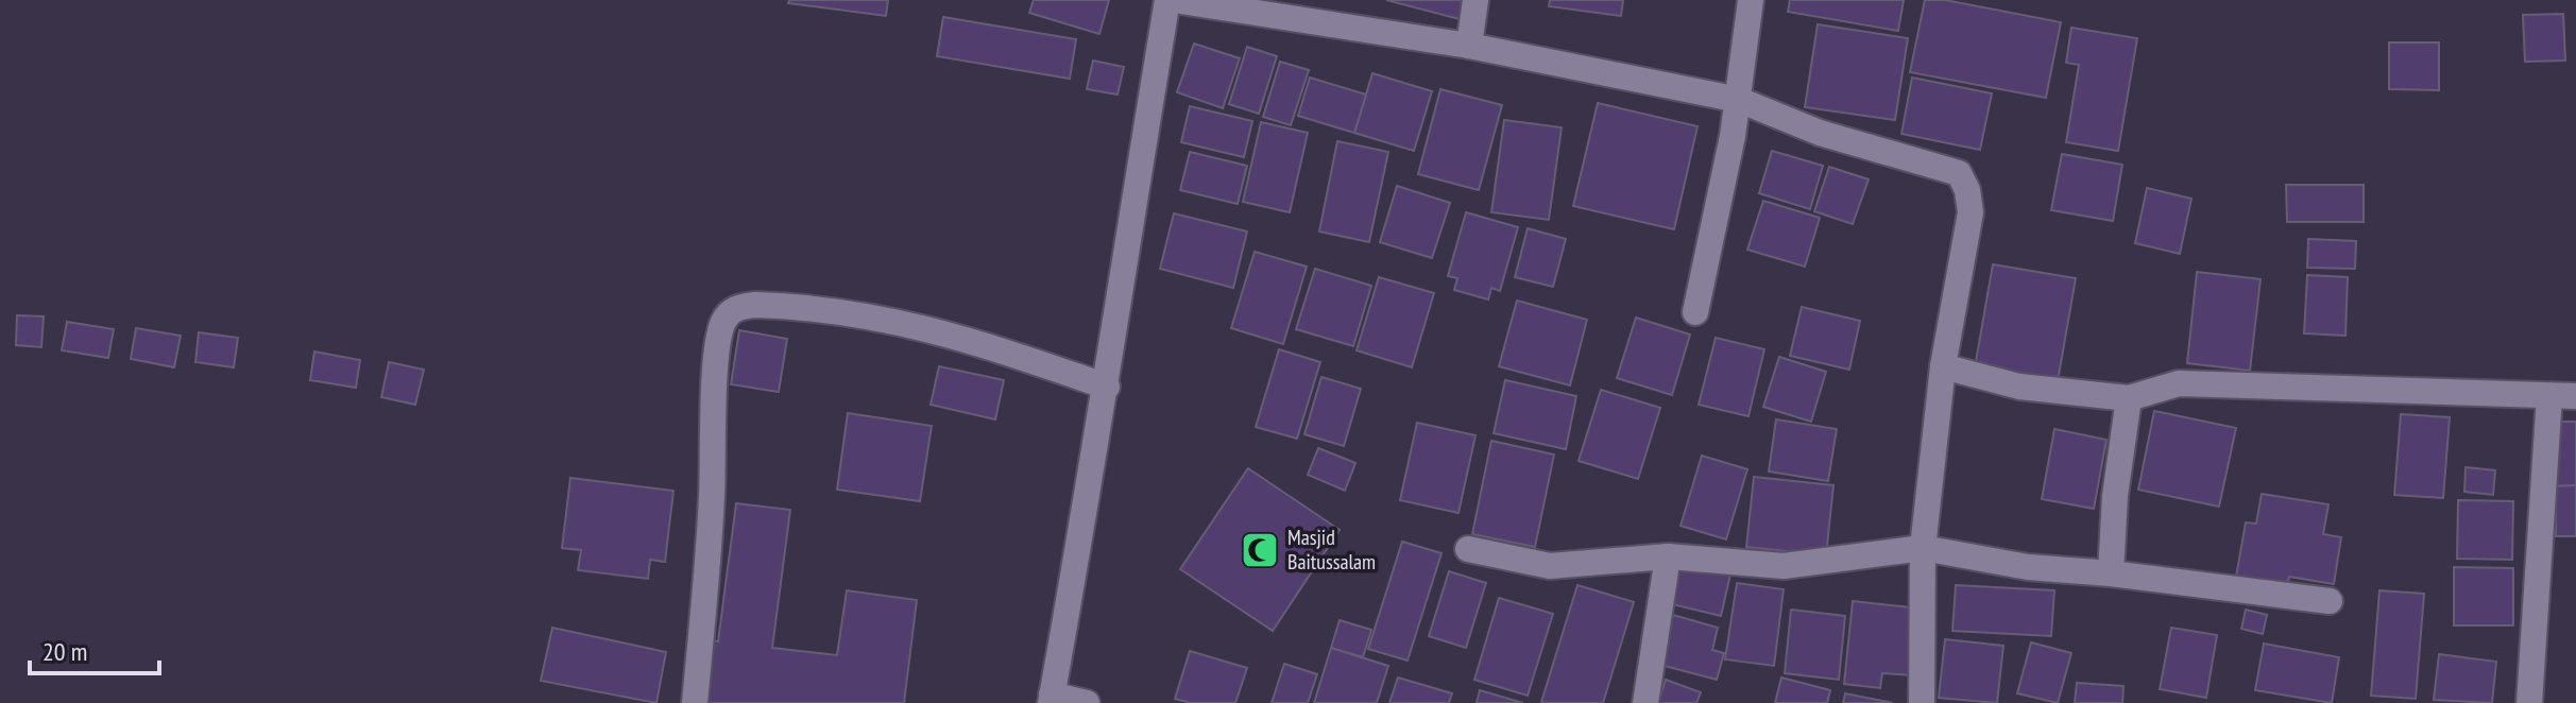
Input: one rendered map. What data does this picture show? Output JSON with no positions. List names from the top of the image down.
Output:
{
  "places": {
    "mosque": ["Masjid Baitussalam"]
  },
  "scale_bar": "20 m"
}
